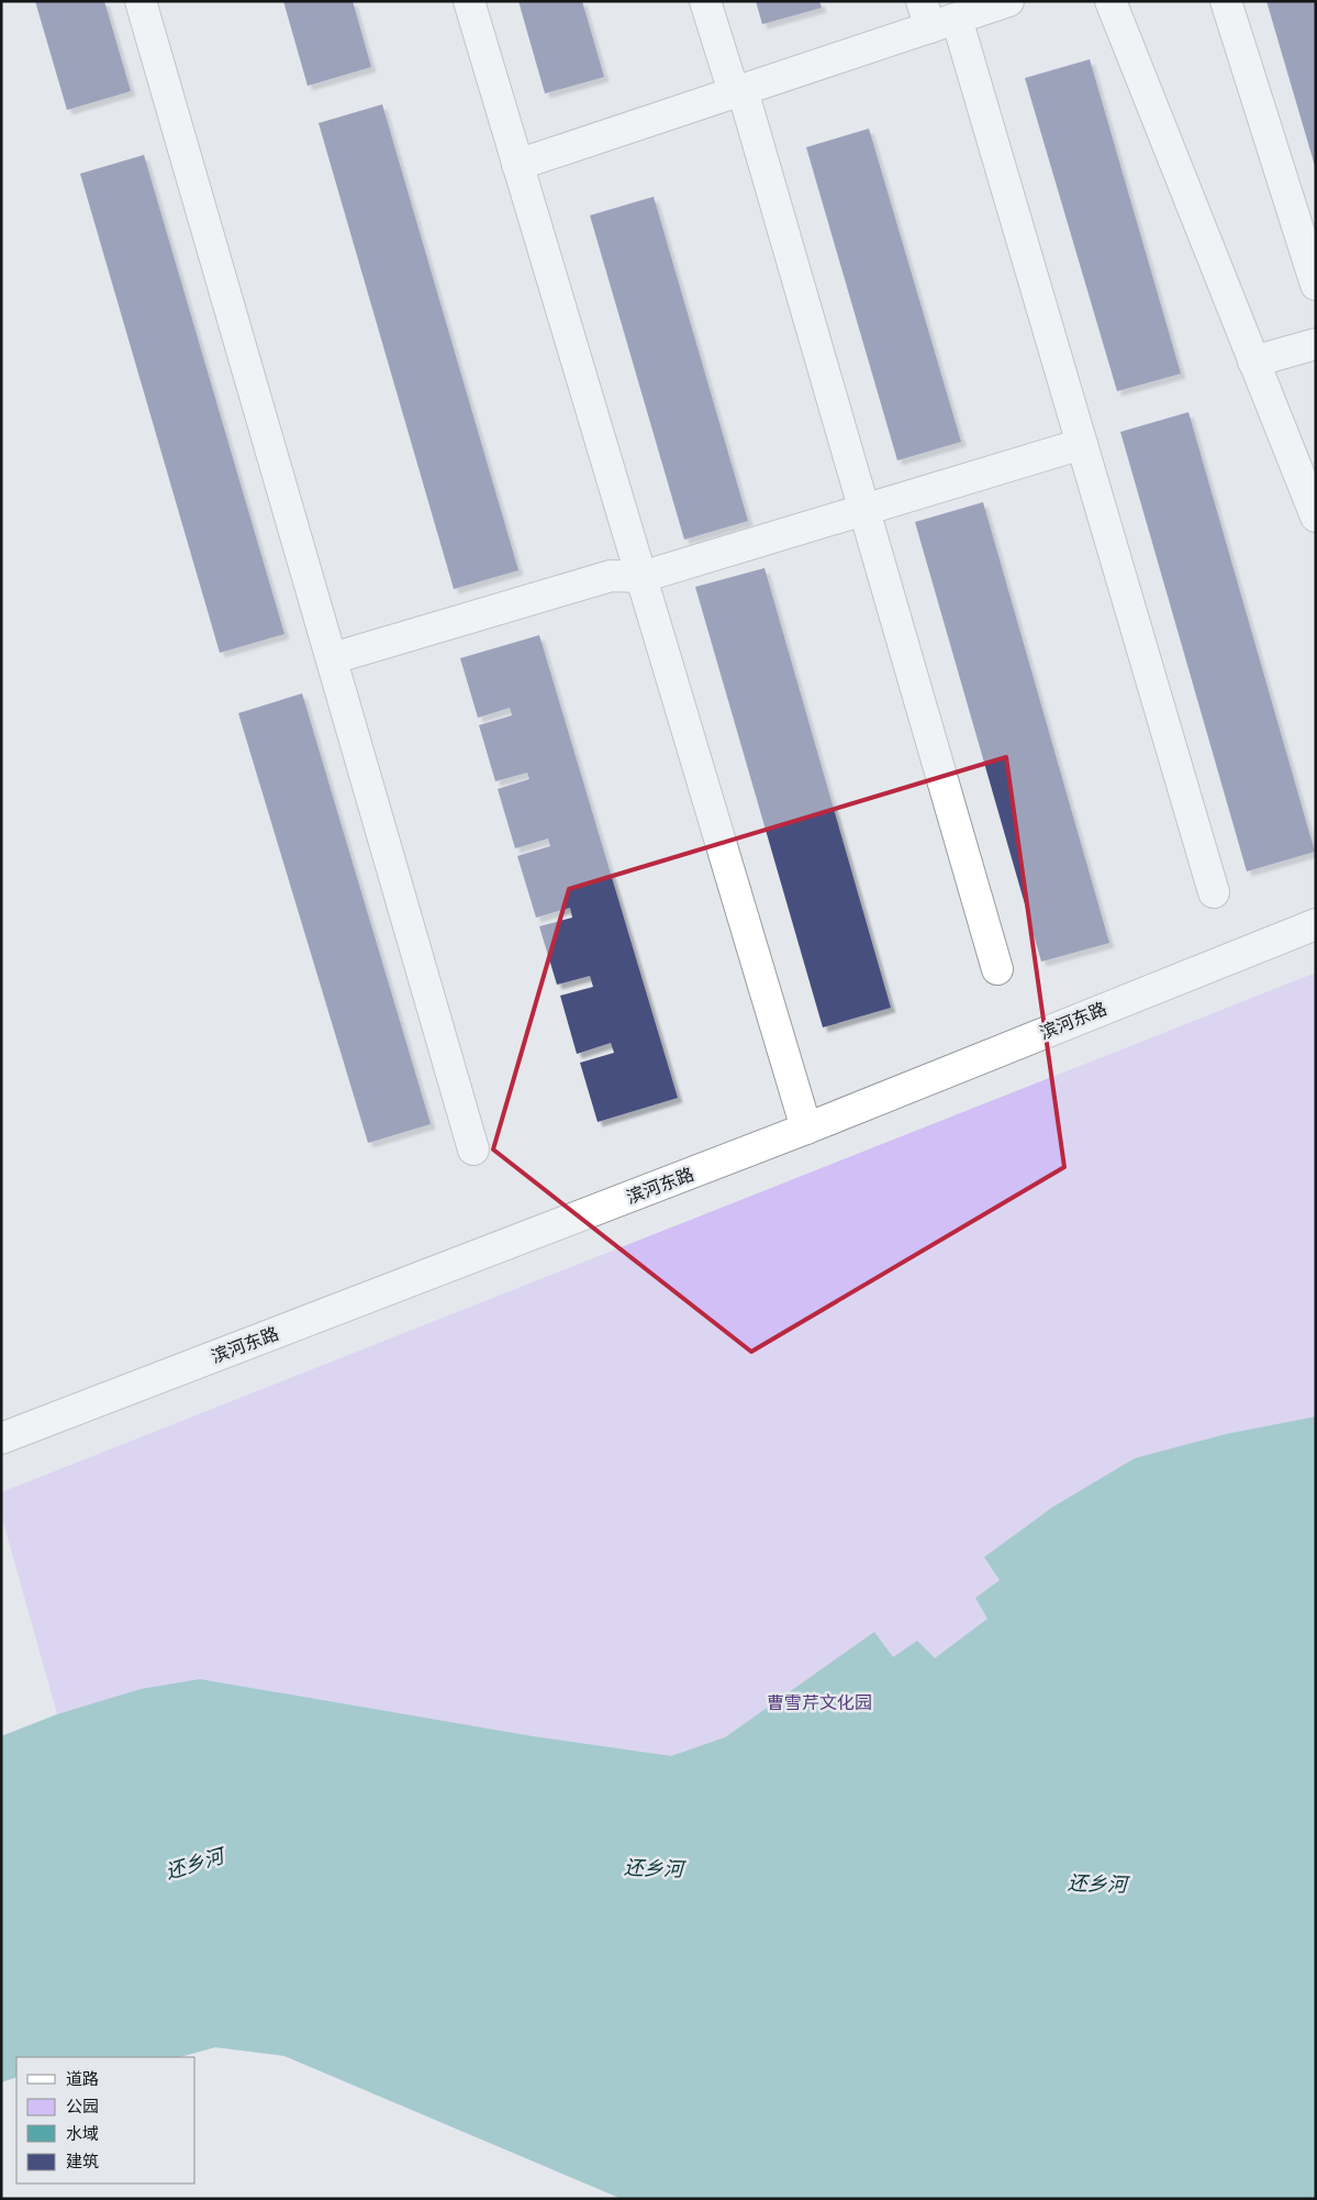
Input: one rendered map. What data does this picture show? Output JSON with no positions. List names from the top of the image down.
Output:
{
  "streets": {
    "street": ["滨河东路"]
  },
  "water": ["还乡河"],
  "parks": ["曹雪芹文化园"],
  "legend": [
    "道路",
    "公园",
    "水域",
    "建筑"
  ]
}
